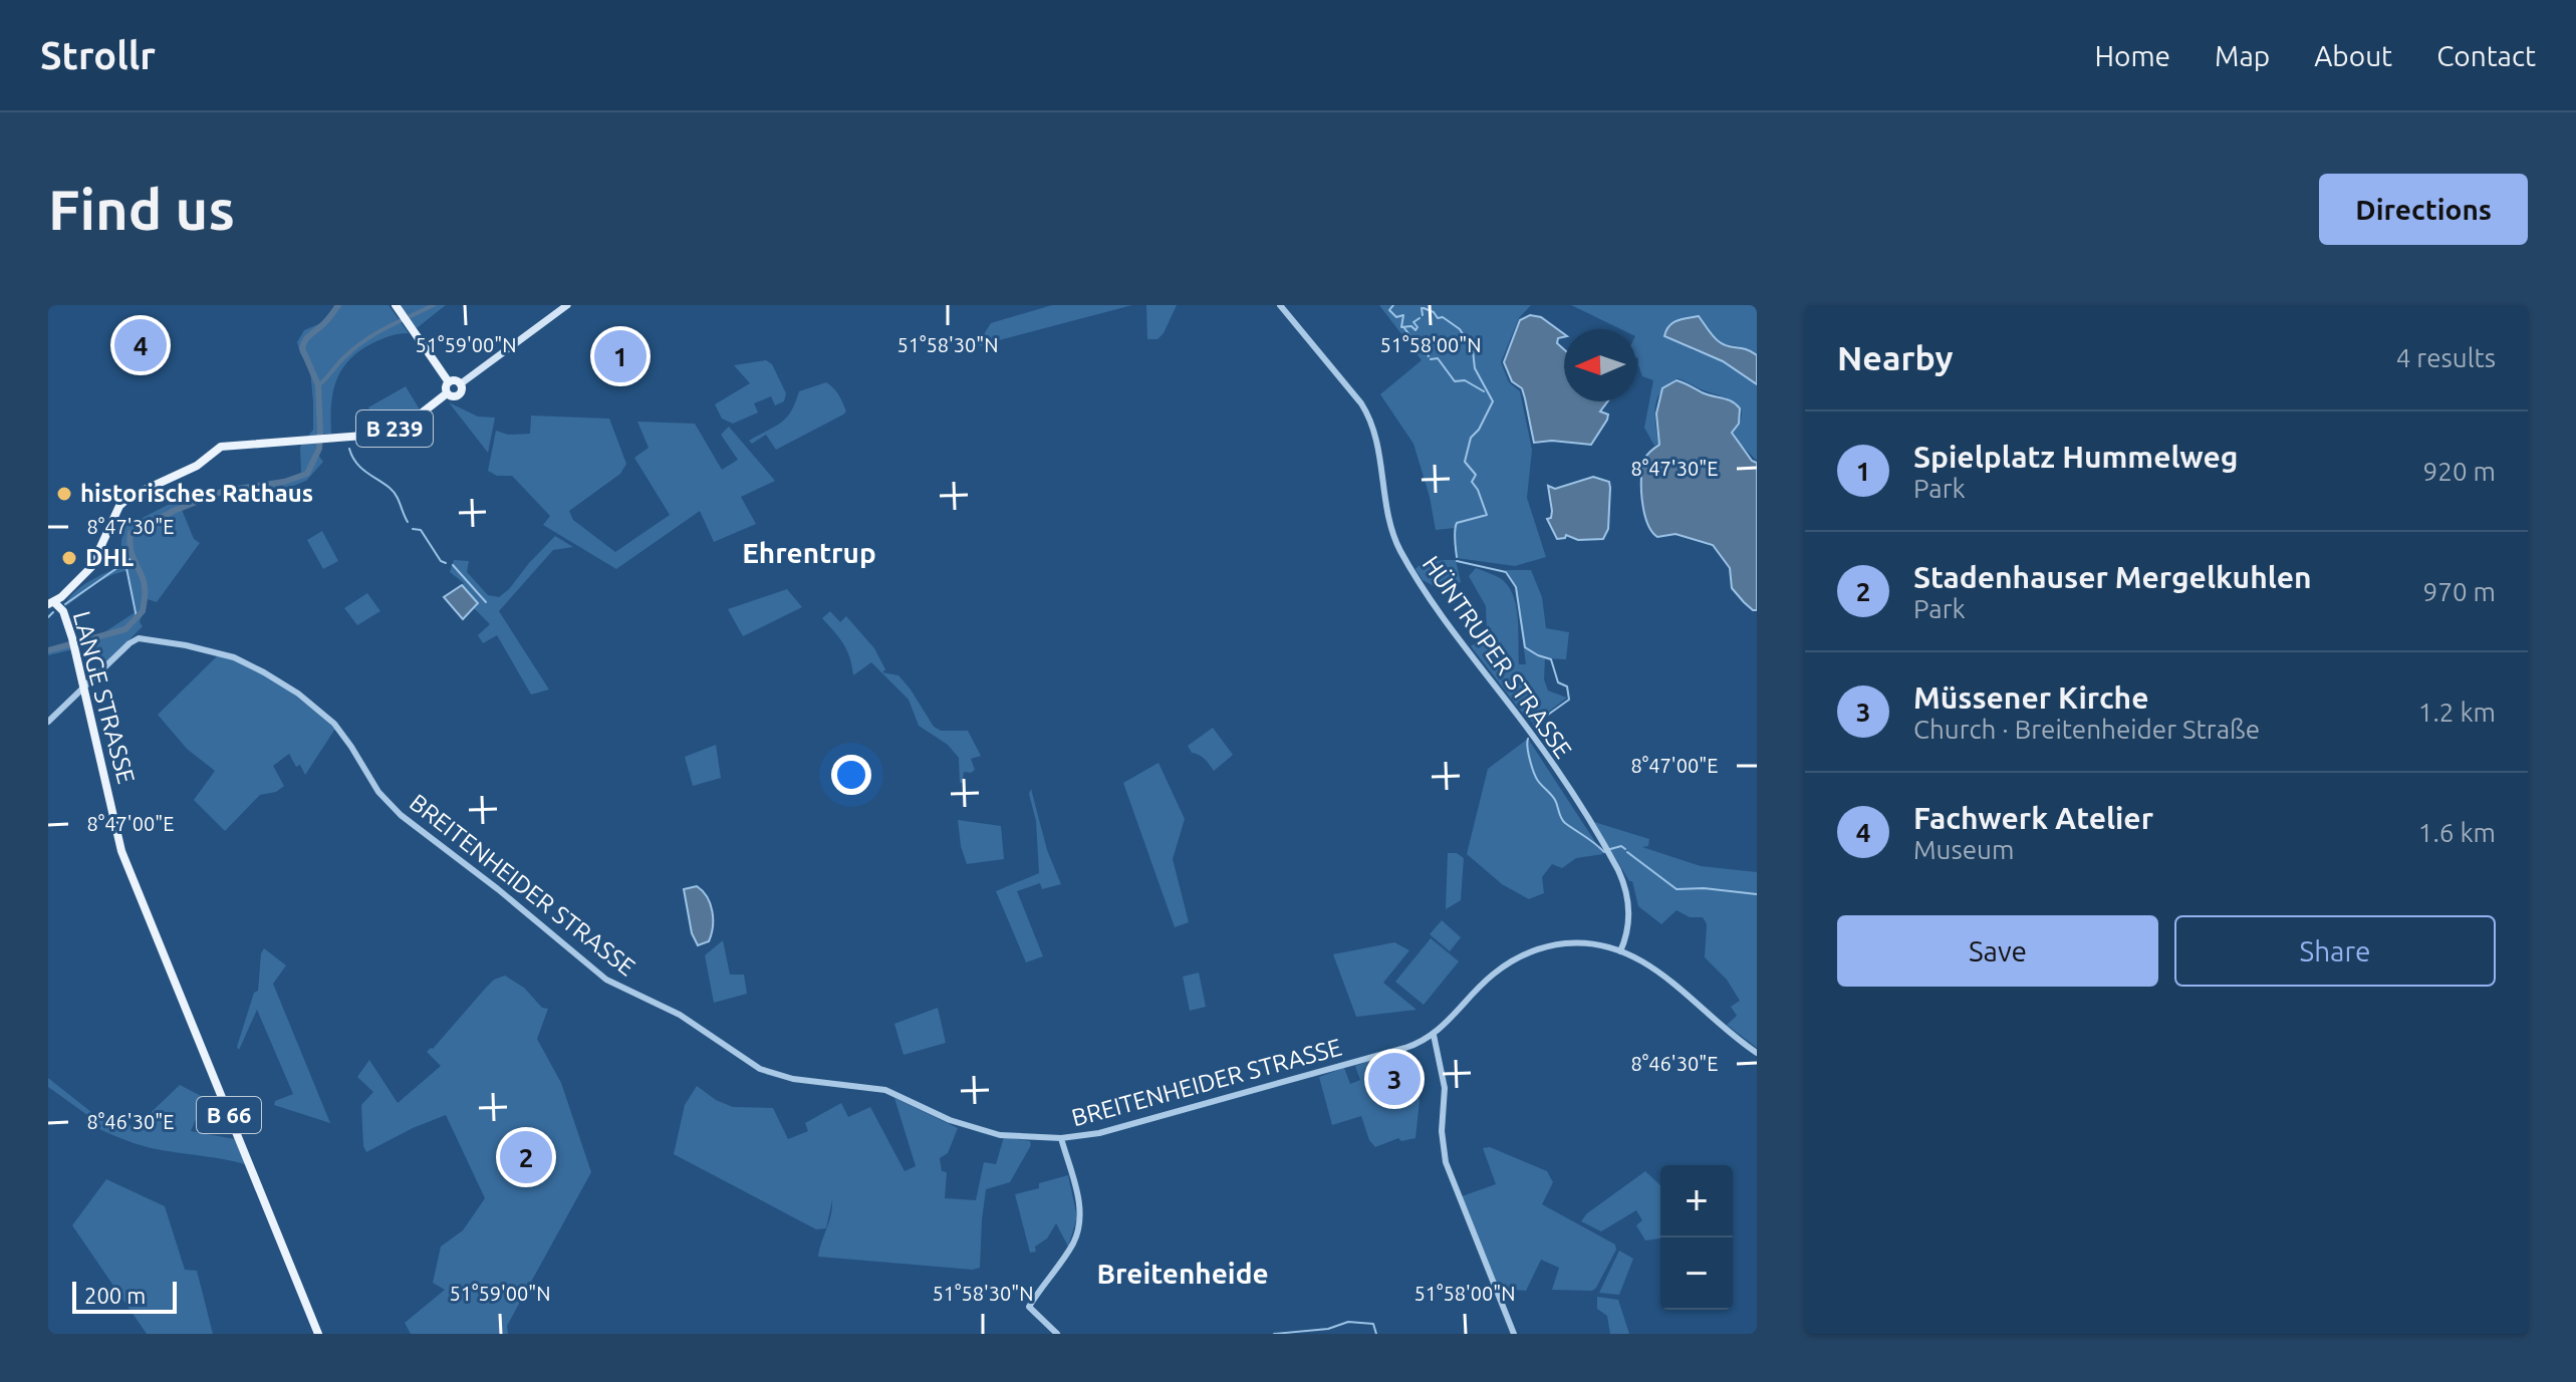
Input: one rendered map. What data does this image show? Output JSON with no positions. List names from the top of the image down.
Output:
{
  "streets": {
    "main road": ["B 239", "LANGE STRASSE", "B 66"],
    "street": ["HÜNTRUPER STRASSE", "BREITENHEIDER STRASSE"]
  },
  "crossings": [
    ["B 239", "LANGE STRASSE"]
  ],
  "districts": ["Ehrentrup", "Breitenheide"],
  "places": ["historisches Rathaus", "DHL"],
  "scale_bar": "200 m",
  "north": "left",
  "page": {
    "header": "Strollr",
    "nav": [
      "Home",
      "Map",
      "About",
      "Contact"
    ],
    "buttons": [
      "Directions",
      ["Save", "Share"]
    ],
    "title": "Find us",
    "heading": ["Nearby", "4 results"],
    "pins": [
      "4",
      "1",
      "3",
      "2"
    ],
    "list": [
      {
        "mark": "1",
        "name": "Spielplatz Hummelweg",
        "note": "Park",
        "value": "920 m"
      },
      {
        "mark": "2",
        "name": "Stadenhauser Mergelkuhlen",
        "note": "Park",
        "value": "970 m"
      },
      {
        "mark": "3",
        "name": "Müssener Kirche",
        "note": "Church · Breitenheider Straße",
        "value": "1.2 km"
      },
      {
        "mark": "4",
        "name": "Fachwerk Atelier",
        "note": "Museum",
        "value": "1.6 km"
      }
    ],
    "map_buttons": ["+", "−"],
    "scale": "200 m"
  },
  "coordinates": [
    "51°59'00\"N",
    "51°58'30\"N",
    "51°58'00\"N",
    "8°47'30\"E",
    "8°47'00\"E",
    "8°46'30\"E"
  ]
}
